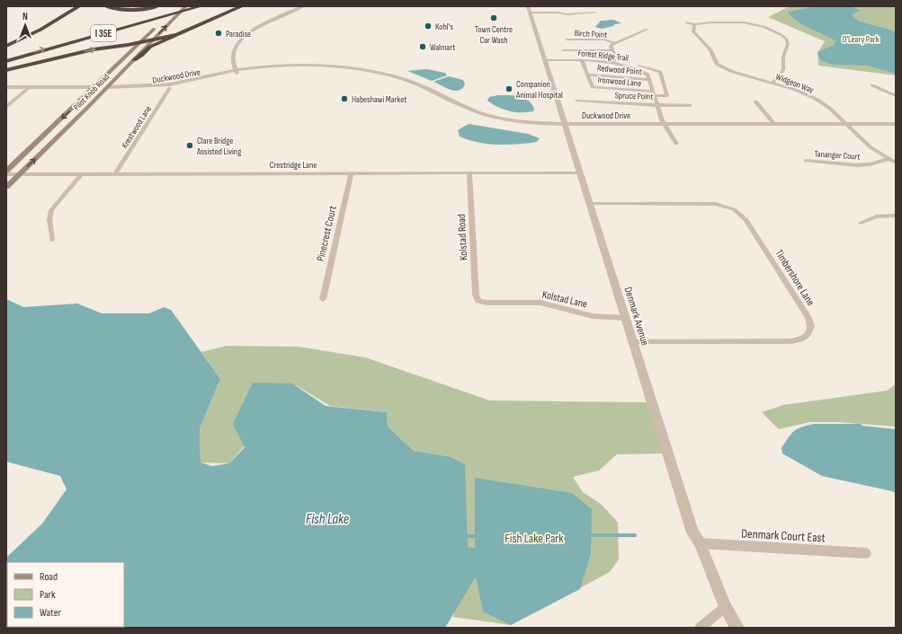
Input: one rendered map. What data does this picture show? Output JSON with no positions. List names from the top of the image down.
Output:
{
  "streets": {
    "highway": ["I 35E"],
    "main road": ["Duckwood Drive", "Pilot Knob Road"],
    "street": [
      "Birch Point",
      "Forest Ridge Trail",
      "Redwood Point",
      "Ironwood Lane",
      "Widgeon Way",
      "Spruce Point",
      "Krestwood Lane",
      "Tananger Court",
      "Crestridge Lane",
      "Pinecrest Court",
      "Kolstad Road",
      "Timbershore Lane",
      "Kolstad Lane",
      "Denmark Avenue",
      "Denmark Court East"
    ]
  },
  "crossings": [
    ["Forest Ridge Trail", "Redwood Point"],
    ["Forest Ridge Trail", "Ironwood Lane"],
    ["Forest Ridge Trail", "Denmark Avenue"],
    ["Redwood Point", "Ironwood Lane"],
    ["Duckwood Drive", "Widgeon Way"],
    ["Duckwood Drive", "Pilot Knob Road"],
    ["Duckwood Drive", "Krestwood Lane"],
    ["Duckwood Drive", "Denmark Avenue"],
    ["Widgeon Way", "Tananger Court"],
    ["Pilot Knob Road", "Crestridge Lane"],
    ["Krestwood Lane", "Crestridge Lane"],
    ["Crestridge Lane", "Pinecrest Court"],
    ["Crestridge Lane", "Kolstad Road"],
    ["Crestridge Lane", "Denmark Avenue"],
    ["Kolstad Road", "Kolstad Lane"],
    ["Timbershore Lane", "Denmark Avenue"],
    ["Kolstad Lane", "Denmark Avenue"],
    ["Denmark Avenue", "Denmark Court East"]
  ],
  "water": ["Fish Lake"],
  "parks": ["O'Leary Park", "Fish Lake Park"],
  "places": [
    "Town Centre Car Wash",
    "Kohl's",
    "Paradise",
    "Walmart",
    "Companion Animal Hospital",
    "Habeshawi Market",
    "Clare Bridge Assisted Living"
  ],
  "legend": ["Road", "Park", "Water"],
  "north": "top"
}
